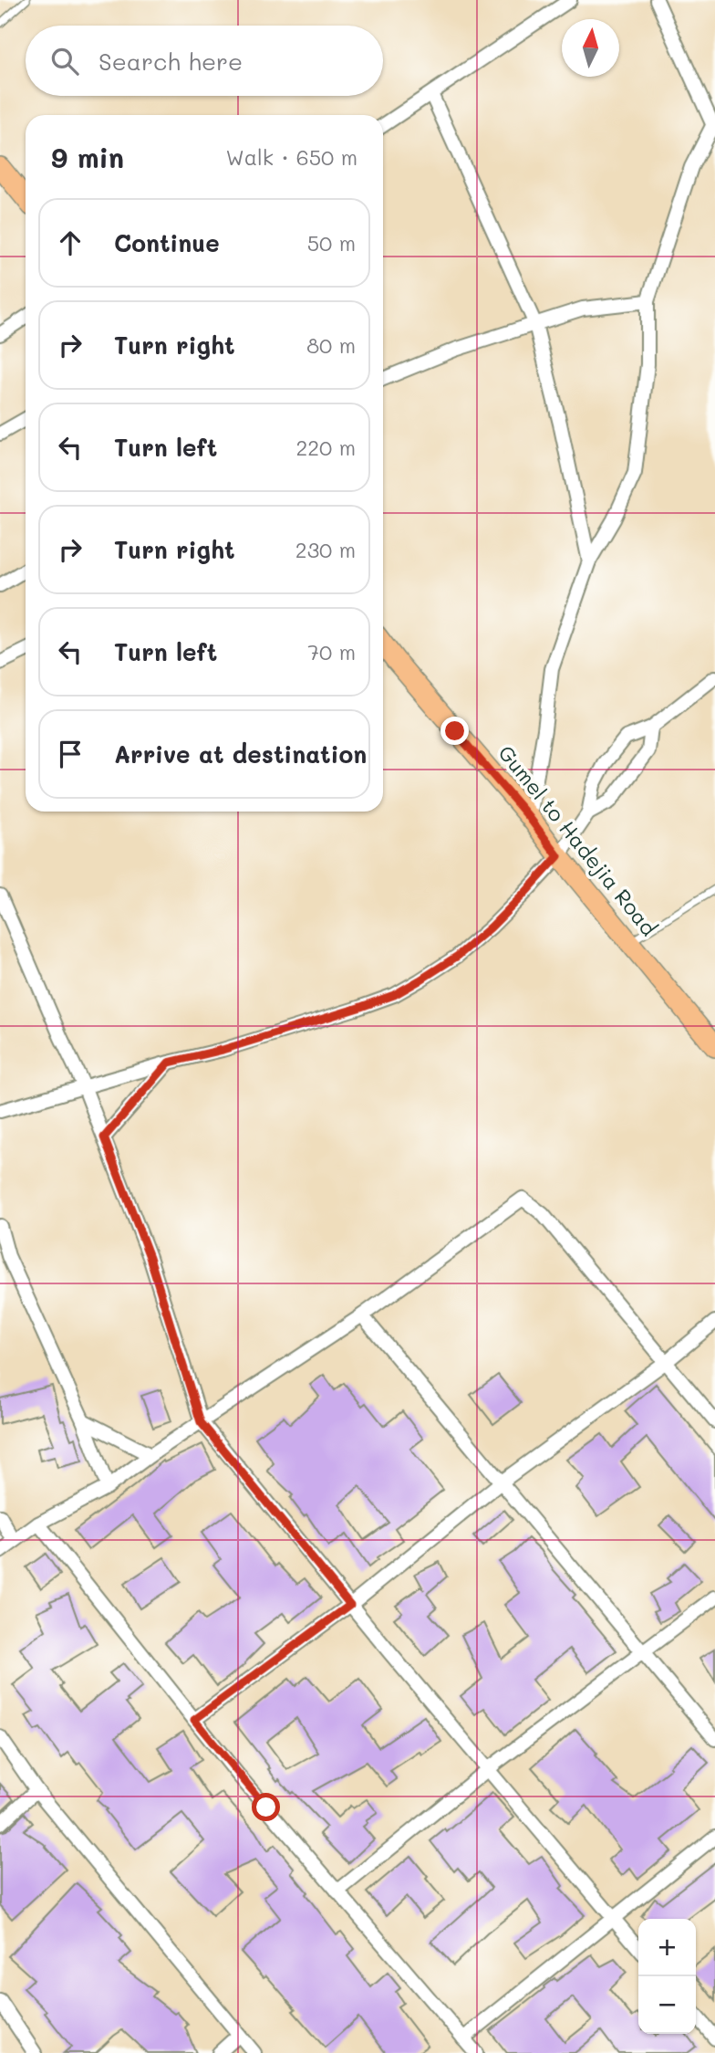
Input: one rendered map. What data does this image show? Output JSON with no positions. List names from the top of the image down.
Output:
{
  "streets": {
    "main road": ["Gumel to Hadejia Road"]
  },
  "north": "top",
  "page": {
    "search": "Search here",
    "heading": ["9 min", "Walk · 650 m"],
    "list": [
      ["Continue", "50 m"],
      ["Turn right", "80 m"],
      ["Turn left", "220 m"],
      ["Turn right", "230 m"],
      ["Turn left", "70 m"],
      "Arrive at destination"
    ],
    "map_buttons": ["+", "−"]
  }
}
